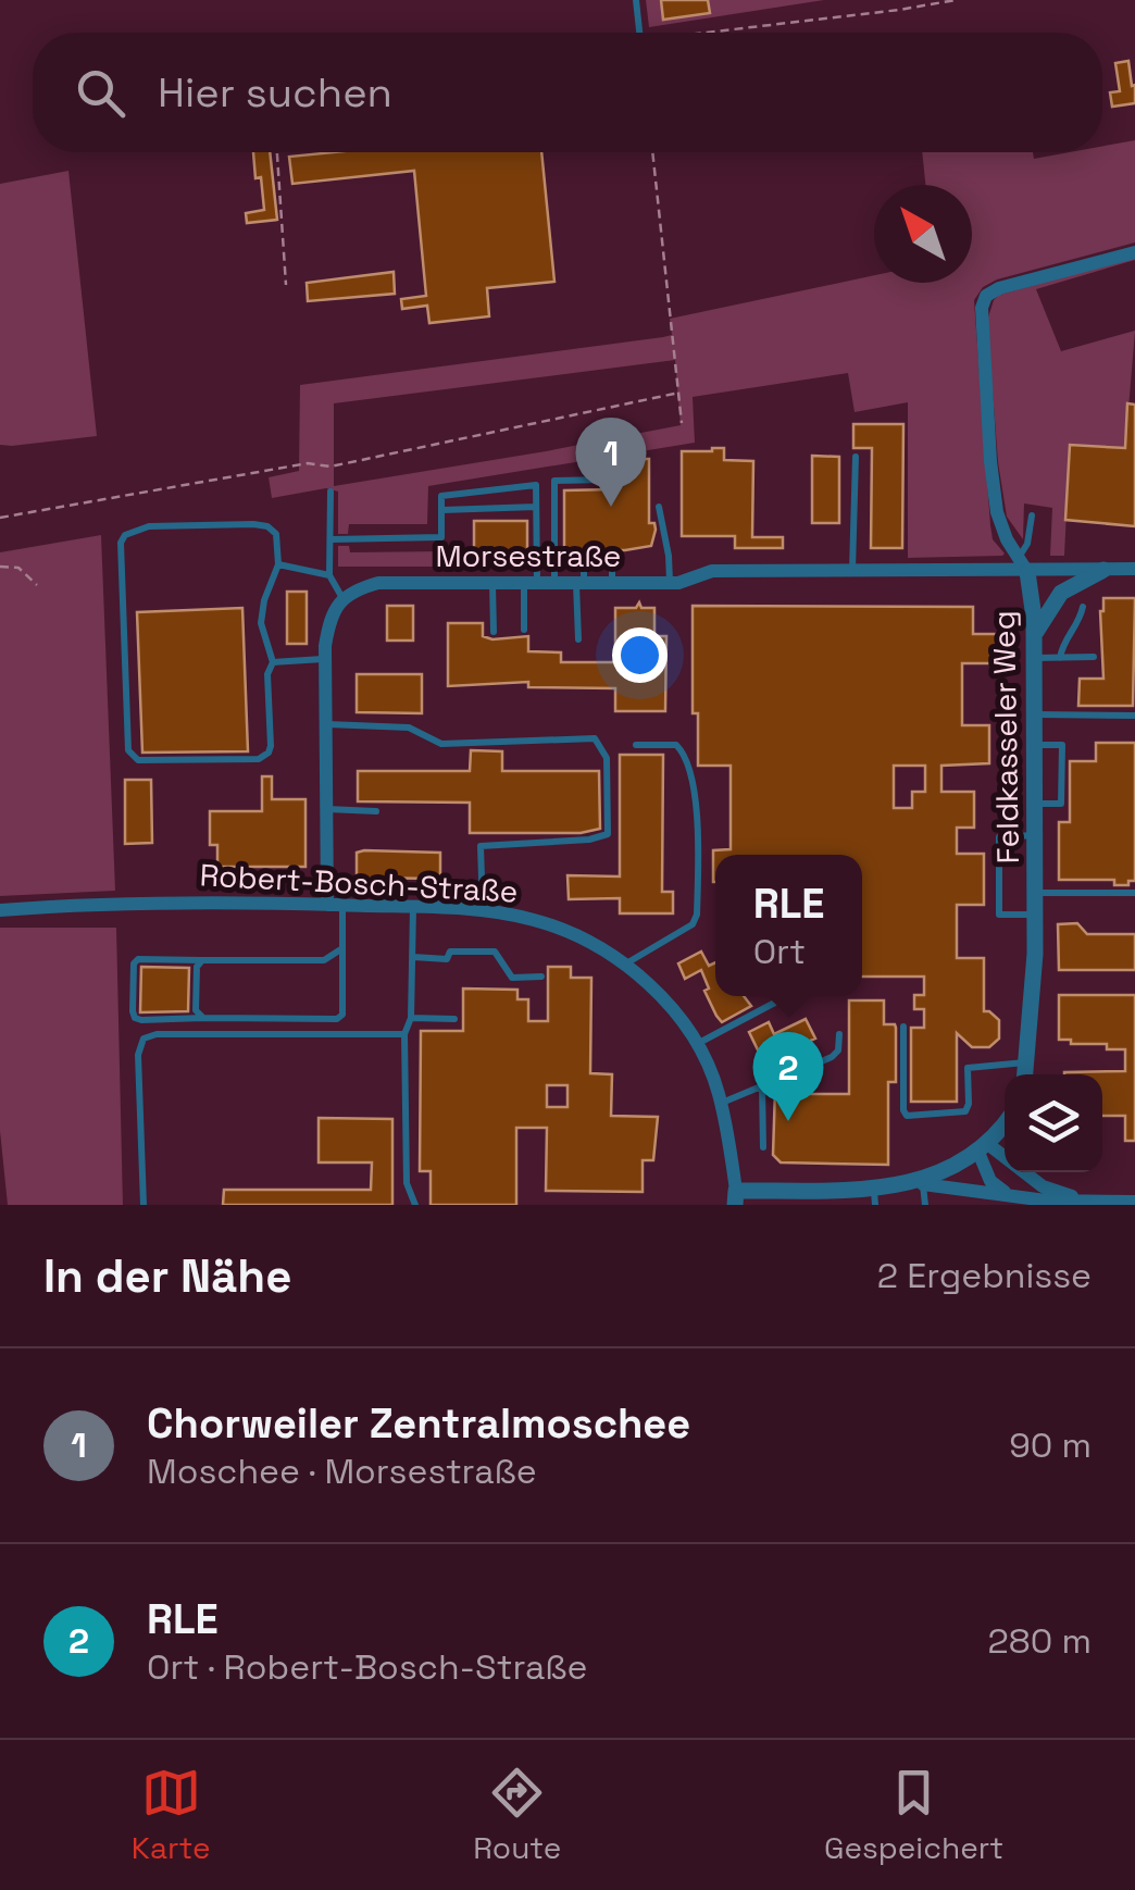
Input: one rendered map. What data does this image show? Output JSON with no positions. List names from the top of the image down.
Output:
{
  "streets": {
    "street": ["Morsestraße", "Feldkasseler Weg", "Robert-Bosch-Straße"]
  },
  "crossings": [
    ["Morsestraße", "Feldkasseler Weg"]
  ],
  "north": "top left",
  "page": {
    "search": "Hier suchen",
    "pins": ["1", "2"],
    "popup": ["RLE", "Ort"],
    "heading": ["In der Nähe", "2 Ergebnisse"],
    "list": [
      {
        "mark": "1",
        "name": "Chorweiler Zentralmoschee",
        "note": "Moschee · Morsestraße",
        "value": "90 m"
      },
      {
        "mark": "2",
        "name": "RLE",
        "note": "Ort · Robert-Bosch-Straße",
        "value": "280 m"
      }
    ],
    "nav": ["Karte", "Route", "Gespeichert"]
  }
}
